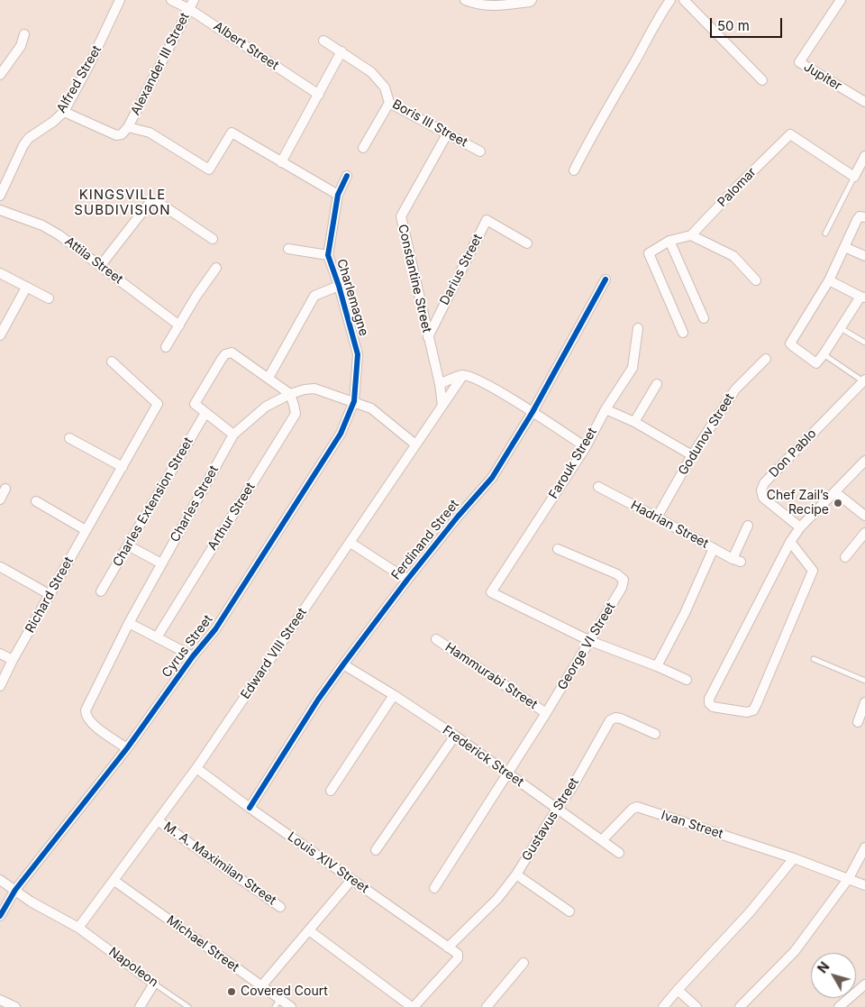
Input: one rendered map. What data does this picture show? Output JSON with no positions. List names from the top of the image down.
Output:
{
  "streets": {
    "street": [
      "Albert Street",
      "Alexander III Street",
      "Jupiter",
      "Alfred Street",
      "Boris III Street",
      "Palomar",
      "Attila Street",
      "Darius Street",
      "Constantine Street",
      "Charlemagne",
      "Godunov Street",
      "Don Pablo",
      "Farouk Street",
      "Charles Extension Street",
      "Charles Street",
      "Arthur Street",
      "Hadrian Street",
      "Ferdinand Street",
      "Richard Street",
      "Cyrus Street",
      "George VI Street",
      "Edward VIII Street",
      "Hammurabi Street",
      "Frederick Street",
      "Gustavus Street",
      "Ivan Street",
      "Louis XIV Street",
      "M. A. Maximilan Street",
      "Michael Street",
      "Napoleon"
    ]
  },
  "crossings": [
    ["Albert Street", "Alexander III Street"],
    ["Boris III Street", "Constantine Street"],
    ["Darius Street", "Constantine Street"],
    ["Constantine Street", "Edward VIII Street"],
    ["Charlemagne", "Charles Street"],
    ["Charlemagne", "Cyrus Street"],
    ["Godunov Street", "Hadrian Street"],
    ["Farouk Street", "George VI Street"],
    ["Charles Street", "Arthur Street"],
    ["Charles Street", "Cyrus Street"],
    ["Charles Street", "Edward VIII Street"],
    ["Ferdinand Street", "Frederick Street"],
    ["Ferdinand Street", "Louis XIV Street"],
    ["Cyrus Street", "Napoleon"],
    ["George VI Street", "Hammurabi Street"],
    ["George VI Street", "Frederick Street"],
    ["Edward VIII Street", "Louis XIV Street"],
    ["Edward VIII Street", "M. A. Maximilan Street"],
    ["Edward VIII Street", "Michael Street"],
    ["Edward VIII Street", "Napoleon"],
    ["Frederick Street", "Gustavus Street"],
    ["Frederick Street", "Ivan Street"],
    ["Gustavus Street", "Louis XIV Street"]
  ],
  "districts": ["KINGSVILLE SUBDIVISION"],
  "places": ["Chef Zail’s Recipe", "Covered Court"],
  "scale_bar": "50 m",
  "north": "top left"
}
